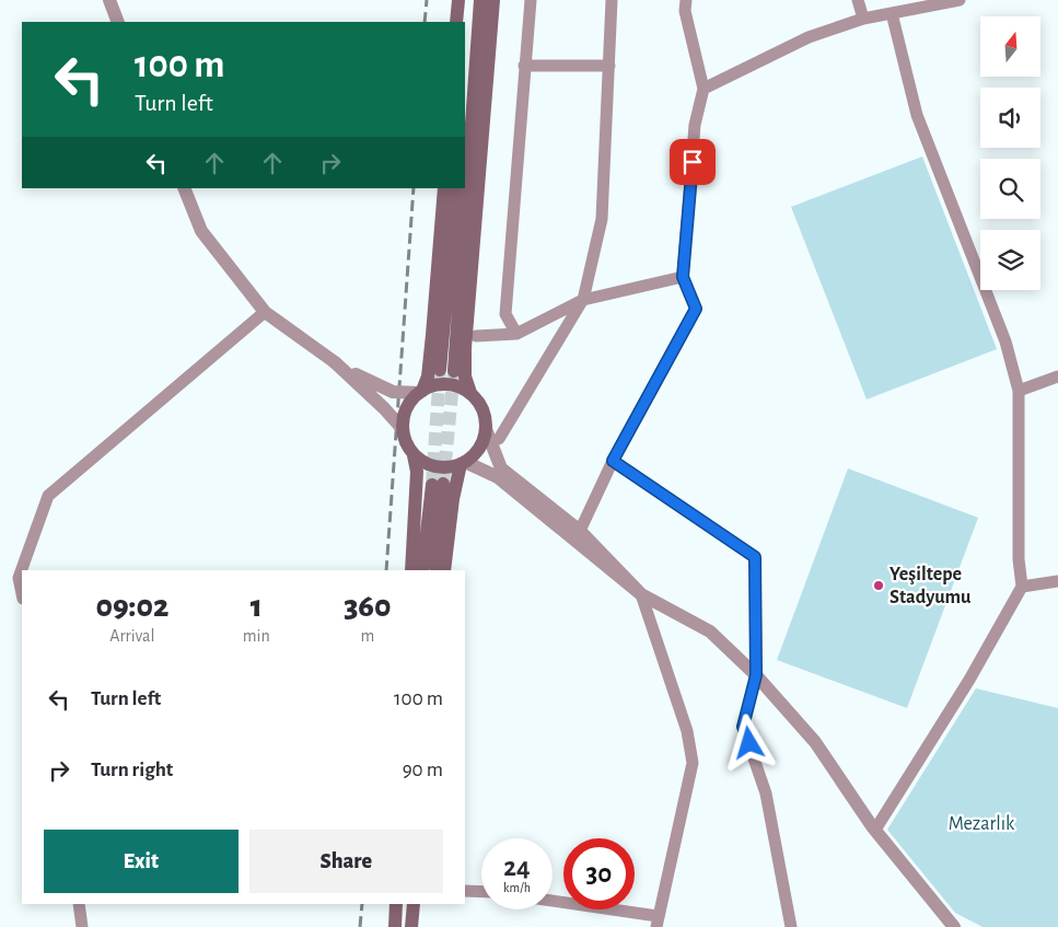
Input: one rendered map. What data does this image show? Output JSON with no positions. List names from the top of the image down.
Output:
{
  "parks": ["Mezarlık"],
  "places": ["Yeşiltepe Stadyumu"],
  "north": "top",
  "page": {
    "turn": ["100 m", "Turn left"],
    "eta": [
      "09:02",
      "Arrival",
      "1",
      "min",
      "360",
      "m"
    ],
    "list": [
      {
        "name": "Turn left",
        "value": "100 m"
      },
      {
        "name": "Turn right",
        "value": "90 m"
      }
    ],
    "buttons": ["Exit", "Share"],
    "speed": "24 km/h",
    "limit": "30"
  }
}
